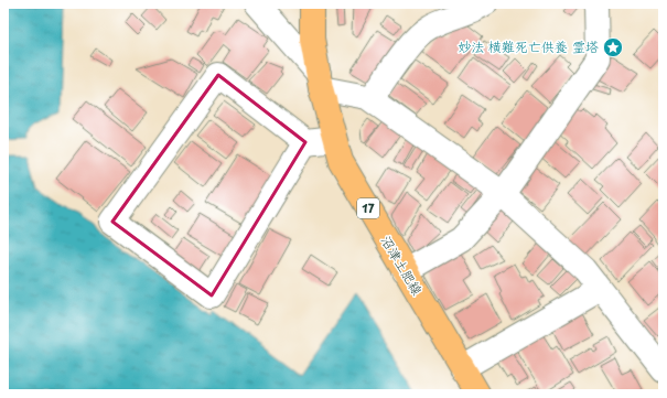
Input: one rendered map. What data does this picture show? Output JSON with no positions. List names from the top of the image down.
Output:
{
  "streets": {
    "main road": ["17", "沼津土肥線"]
  },
  "places": {
    "place": ["妙法 横難死亡供養 霊塔"]
  }
}
